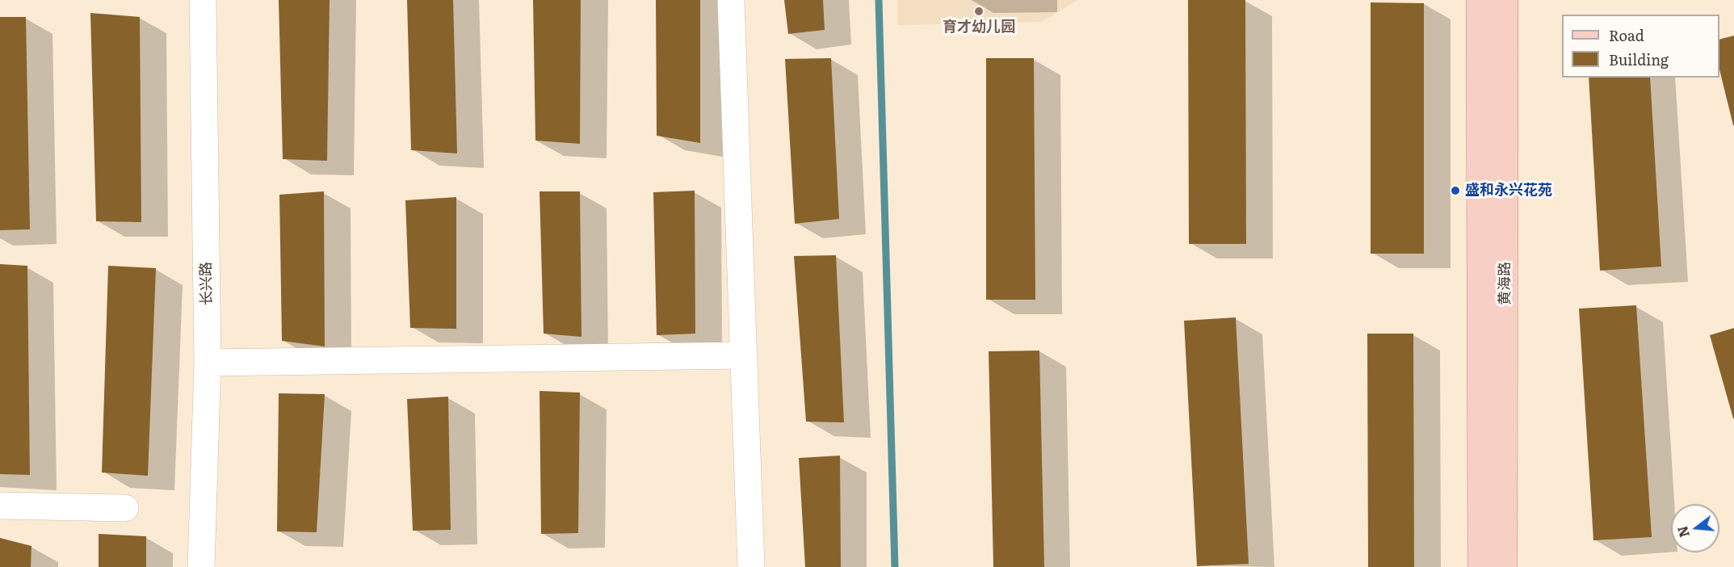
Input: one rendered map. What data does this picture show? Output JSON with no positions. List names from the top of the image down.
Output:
{
  "streets": {
    "main road": ["黄海路"],
    "street": ["长兴路"]
  },
  "places": ["育才幼儿园", "盛和永兴花苑"],
  "legend": ["Road", "Building"],
  "north": "left"
}
